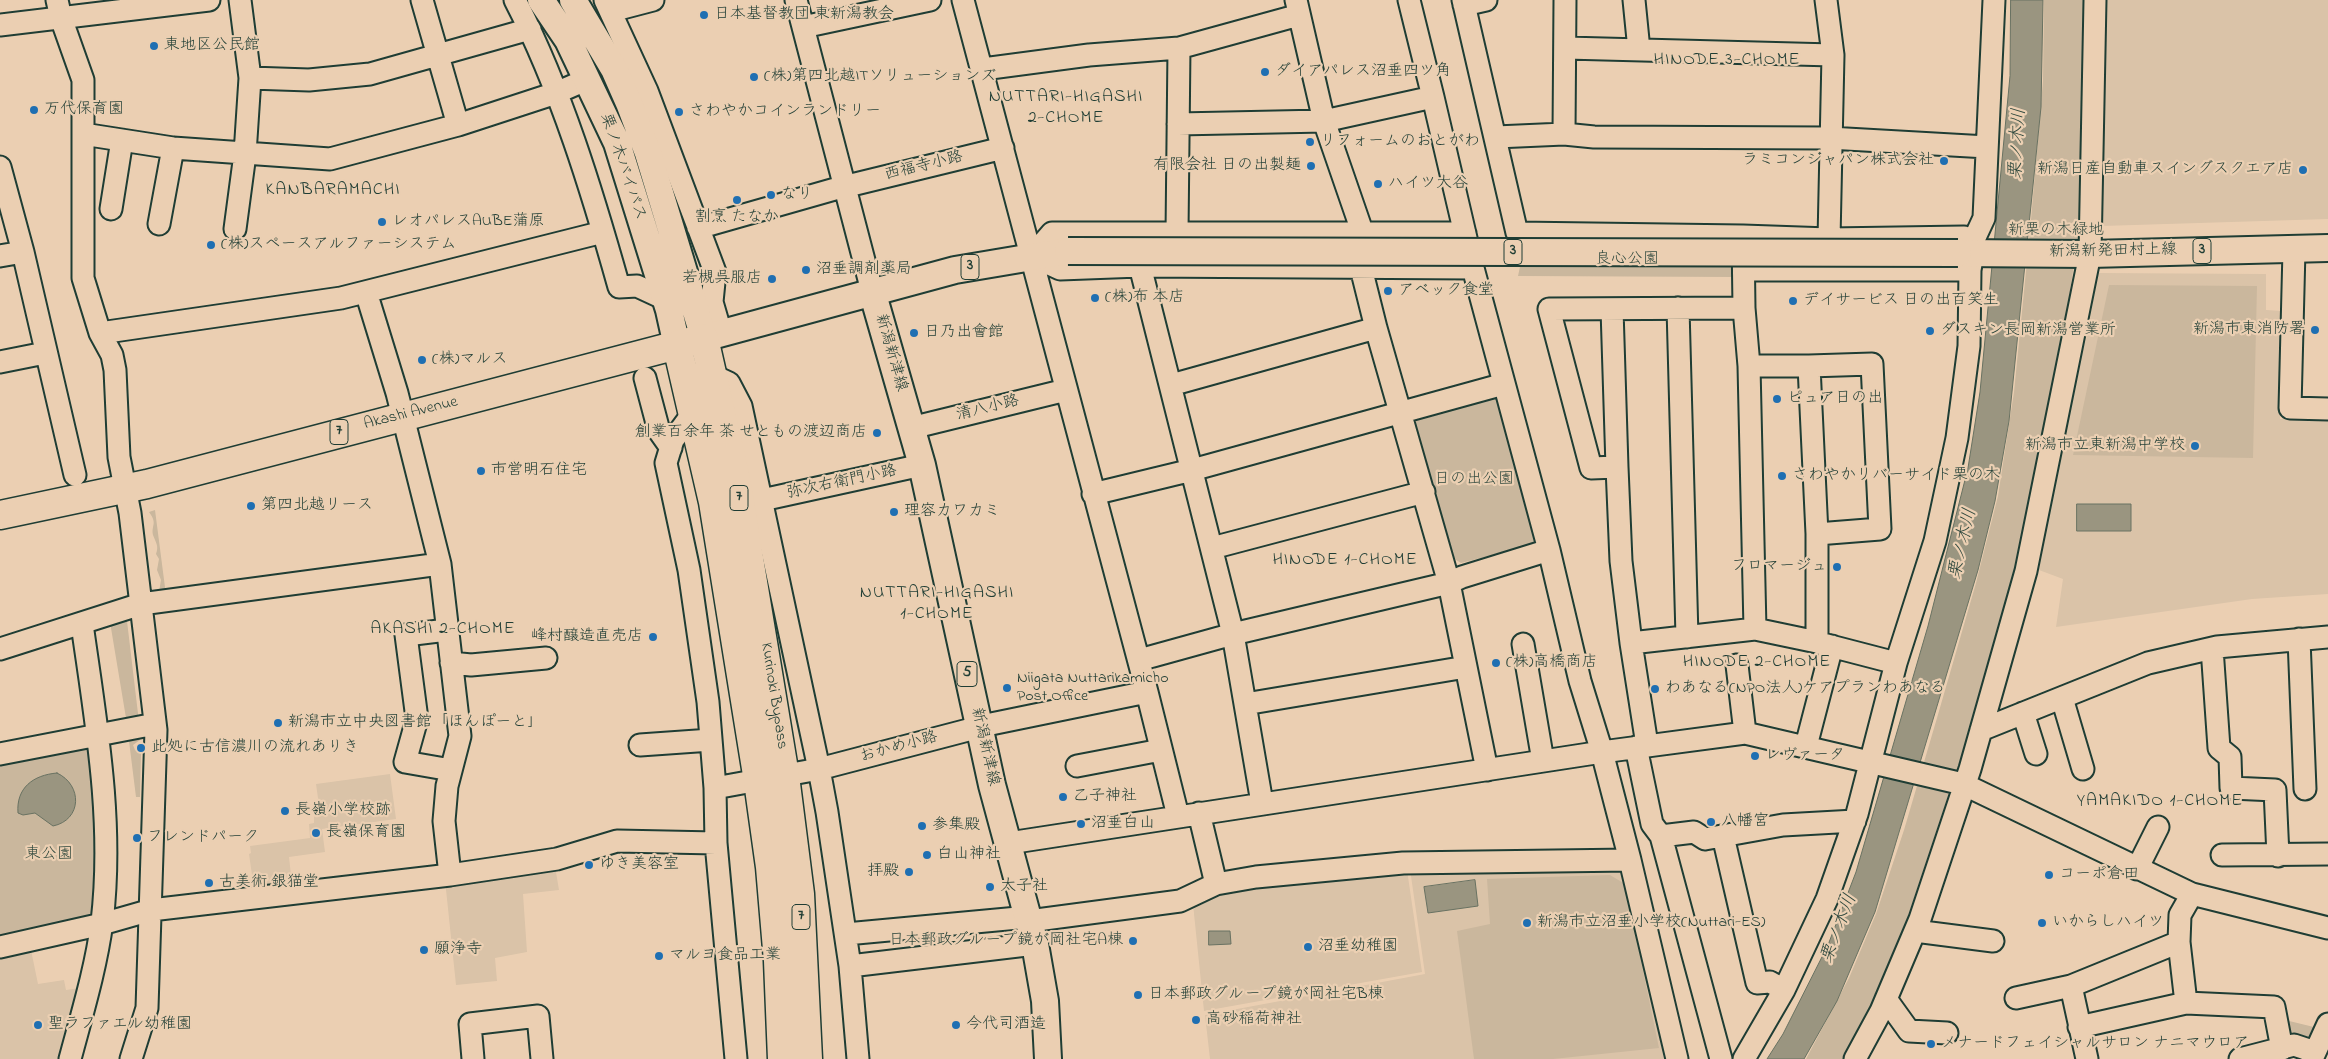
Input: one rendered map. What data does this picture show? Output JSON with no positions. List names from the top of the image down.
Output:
{
  "streets": {
    "highway": ["Akashi Avenue", "7", "Kurinoki Bypass"],
    "main road": [
      "栗ノ木バイパス",
      "3",
      "新潟新発田村上線",
      "新潟新津線",
      "5"
    ],
    "street": [
      "西福寺小路",
      "清八小路",
      "弥次右衛門小路",
      "おかめ小路"
    ]
  },
  "crossings": [
    ["栗ノ木バイパス", "3"],
    ["栗ノ木バイパス", "Akashi Avenue"],
    ["栗ノ木バイパス", "Kurinoki Bypass"],
    ["3", "新潟新発田村上線"],
    ["3", "新潟新津線"],
    ["3", "Akashi Avenue"],
    ["3", "Kurinoki Bypass"],
    ["新潟新津線", "清八小路"],
    ["新潟新津線", "弥次右衛門小路"],
    ["新潟新津線", "おかめ小路"],
    ["Akashi Avenue", "Kurinoki Bypass"],
    ["Kurinoki Bypass", "おかめ小路"]
  ],
  "districts": [
    "HINODE 3-CHOME",
    "NUTTARI-HIGASHI 2-CHOME",
    "KANBARAMACHI",
    "HINODE 1-CHOME",
    "NUTTARI-HIGASHI 1-CHOME",
    "AKASHI 2-CHOME",
    "HINODE 2-CHOME",
    "YAMAKIDO 1-CHOME"
  ],
  "water": ["栗ノ木川"],
  "parks": [
    "新栗の木緑地",
    "良心公園",
    "日の出公園",
    "東公園"
  ],
  "places": [
    "日本基督教団 東新潟教会",
    "東地区公民館",
    "ダイアパレス沼垂四ツ角",
    "(株)第四北越ITソリューションズ",
    "万代保育園",
    "さわやかコインランドリー",
    "リフォームのおとがわ",
    "ラミコンジャパン株式会社",
    "有限会社 日の出製麺",
    "新潟日産自動車スイングスクエア店",
    "ハイツ大谷",
    "なり",
    "割烹 たなか",
    "レオパレスAUBE蒲原",
    "(株)スペースアルファーシステム",
    "沼垂調剤薬局",
    "若槻呉服店",
    "アベック食堂",
    "(株)布 本店",
    "デイサービス 日の出百笑生",
    "新潟市東消防署",
    "ダスキン長岡新潟営業所",
    "日乃出會館",
    "(株)マルス",
    "ピュア日の出",
    "創業百余年 茶 せともの渡辺商店",
    "新潟市立東新潟中学校",
    "市営明石住宅",
    "さわやかリバーサイド栗の木",
    "第四北越リース",
    "理容カワカミ",
    "フロマージュ",
    "峰村醸造直売店",
    "(株)高橋商店",
    "Niigata Nuttarikamicho Post Office",
    "わあなる(NPO法人)ケアプランわあなる",
    "新潟市立中央図書館「ほんぽーと」",
    "此処に古信濃川の流れありき",
    "レヴァータ",
    "乙子神社",
    "長嶺小学校跡",
    "八幡宮",
    "沼垂白山",
    "参集殿",
    "長嶺保育園",
    "フレンドパーク",
    "白山神社",
    "ゆき美容室",
    "拝殿",
    "コーポ倉田",
    "古美術 銀猫堂",
    "太子社",
    "新潟市立沼垂小学校(Nuttari-ES)",
    "いからしハイツ",
    "日本郵政グループ鏡が岡社宅A棟",
    "沼垂幼稚園",
    "願浄寺",
    "マルヨ食品工業",
    "日本郵政グループ鏡が岡社宅B棟",
    "高砂稲荷神社",
    "聖ラファエル幼稚園",
    "今代司酒造",
    "メナードフェイシャルサロン ナニマウロア"
  ]
}
